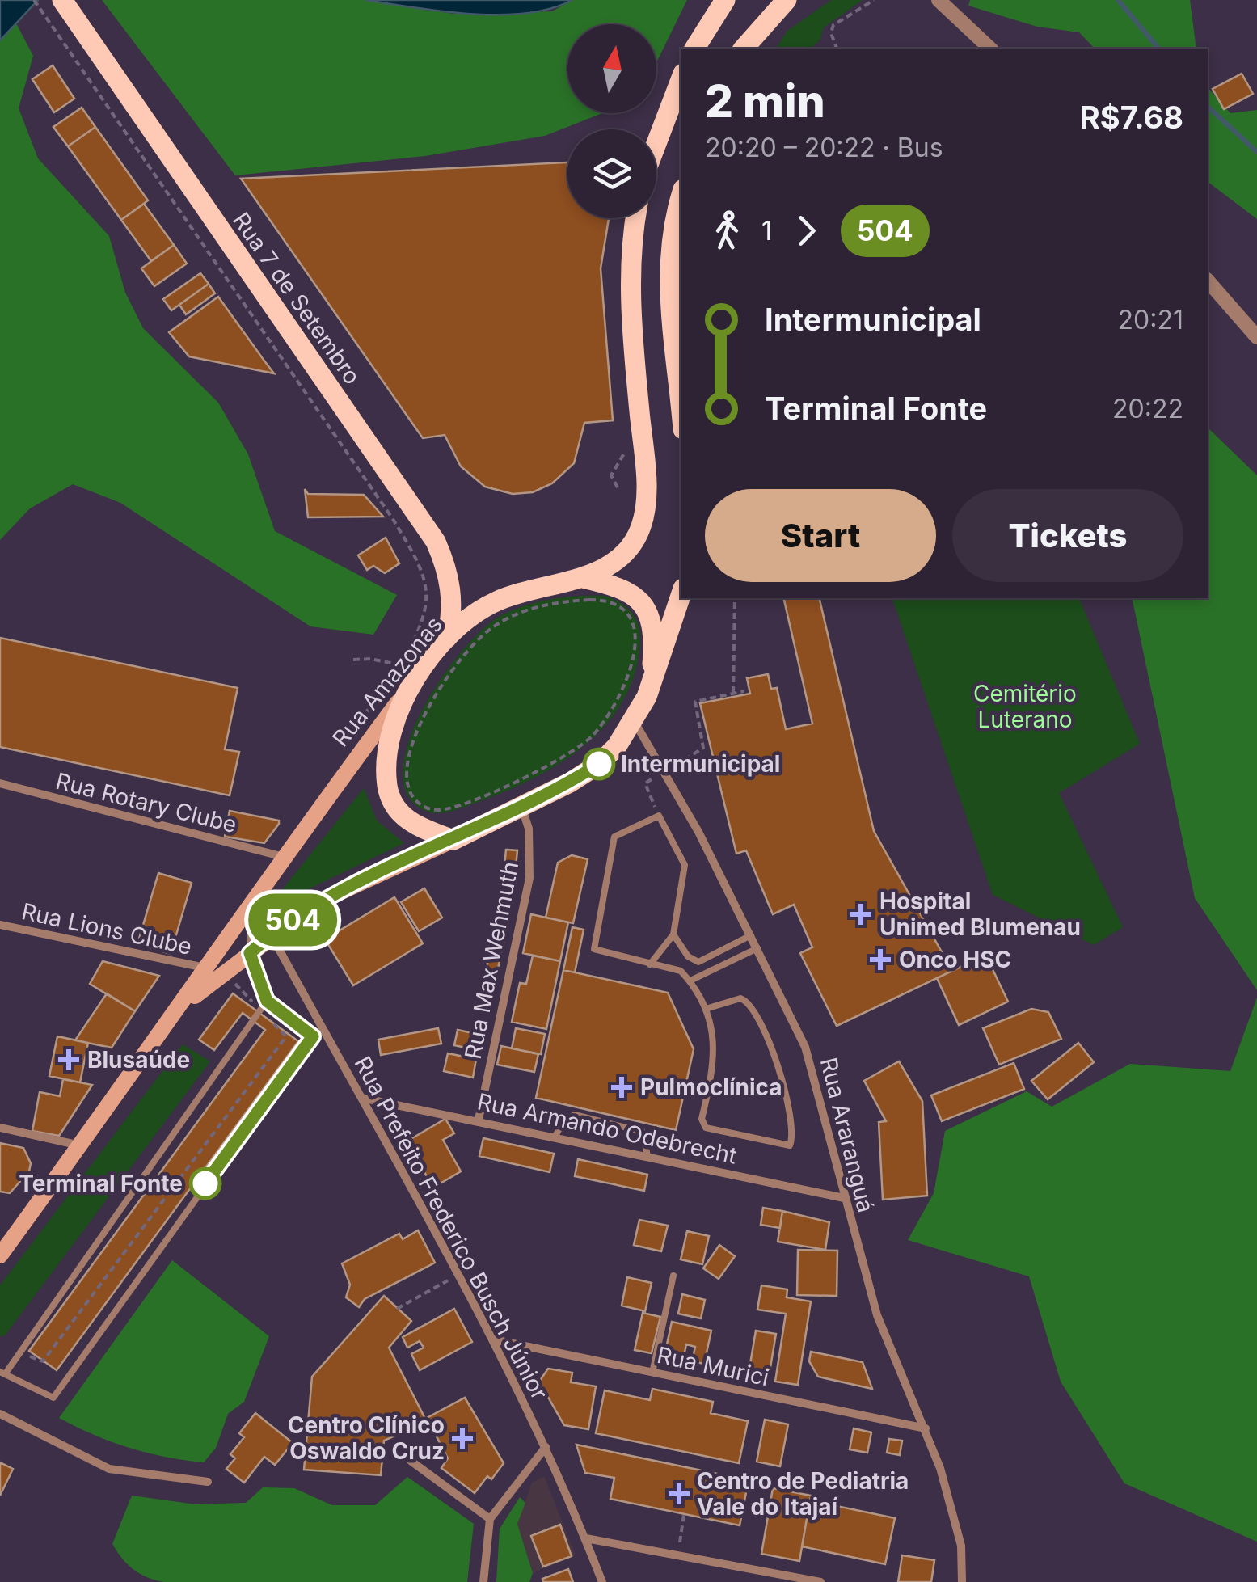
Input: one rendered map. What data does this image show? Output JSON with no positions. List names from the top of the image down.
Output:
{
  "streets": {
    "main road": ["Rua 7 de Setembro", "Rua Amazonas"],
    "street": [
      "Rua Rotary Clube",
      "Rua Lions Clube",
      "Rua Max Wehmuth",
      "Rua Armando Odebrecht",
      "Rua Araranguá",
      "Rua Prefeito Frederico Busch Júnior",
      "Rua Murici"
    ]
  },
  "crossings": [
    ["Rua 7 de Setembro", "Rua Amazonas"],
    ["Rua Amazonas", "Rua Rotary Clube"],
    ["Rua Amazonas", "Rua Lions Clube"],
    ["Rua Amazonas", "Rua Max Wehmuth"],
    ["Rua Amazonas", "Rua Araranguá"],
    ["Rua Amazonas", "Rua Prefeito Frederico Busch Júnior"],
    ["Rua Max Wehmuth", "Rua Armando Odebrecht"],
    ["Rua Armando Odebrecht", "Rua Araranguá"],
    ["Rua Armando Odebrecht", "Rua Prefeito Frederico Busch Júnior"],
    ["Rua Araranguá", "Rua Murici"],
    ["Rua Prefeito Frederico Busch Júnior", "Rua Murici"]
  ],
  "parks": ["Cemitério Luterano"],
  "places": {
    "other": ["Intermunicipal", "Terminal Fonte"],
    "health": [
      "Hospital Unimed Blumenau",
      "Onco HSC",
      "Blusaúde",
      "Pulmoclínica",
      "Centro Clínico Oswaldo Cruz",
      "Centro de Pediatria Vale do Itajaí"
    ]
  },
  "lines": ["bus line 504"],
  "north": "top",
  "page": {
    "on_map": "504",
    "heading": ["2 min", "20:20 – 20:22 · Bus", "R$7.68"],
    "legs": ["1", "504"],
    "list": [
      {
        "name": "Intermunicipal",
        "value": "20:21"
      },
      {
        "name": "Terminal Fonte",
        "value": "20:22"
      }
    ],
    "buttons": ["Start", "Tickets"]
  }
}
